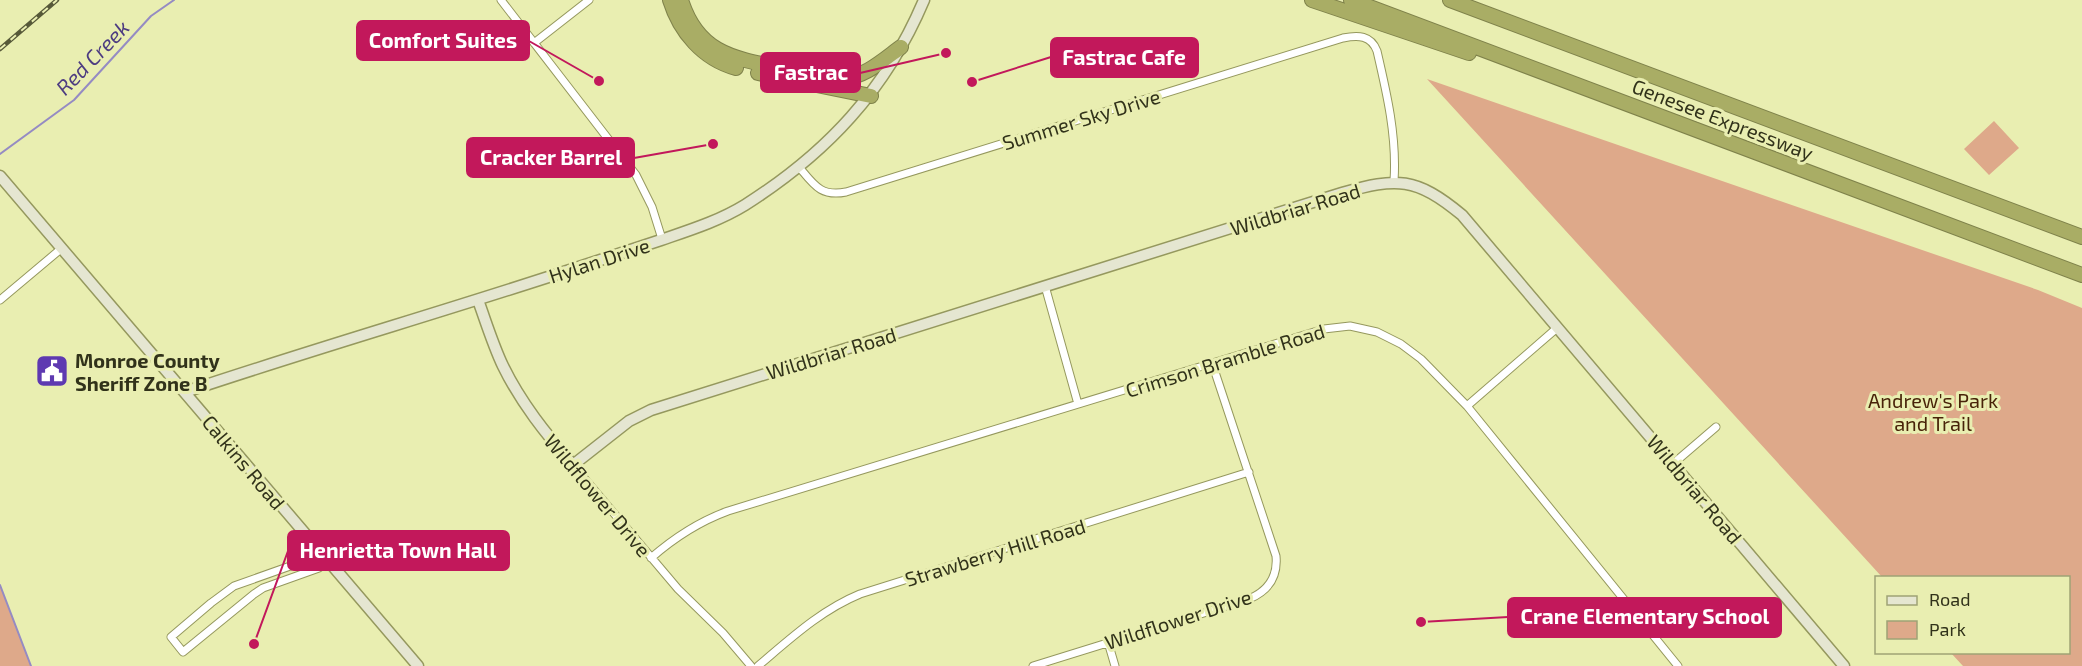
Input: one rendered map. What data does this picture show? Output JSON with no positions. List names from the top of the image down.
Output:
{
  "streets": {
    "highway": ["Genesee Expressway"],
    "street": [
      "Summer Sky Drive",
      "Wildbriar Road",
      "Hylan Drive",
      "Crimson Bramble Road",
      "Calkins Road",
      "Wildflower Drive",
      "Strawberry Hill Road"
    ]
  },
  "crossings": [
    ["Summer Sky Drive", "Wildbriar Road"],
    ["Summer Sky Drive", "Hylan Drive"],
    ["Wildbriar Road", "Wildflower Drive"],
    ["Hylan Drive", "Calkins Road"],
    ["Hylan Drive", "Wildflower Drive"],
    ["Crimson Bramble Road", "Wildflower Drive"],
    ["Wildflower Drive", "Strawberry Hill Road"]
  ],
  "water": ["Red Creek"],
  "parks": ["Andrew's Park and Trail"],
  "places": {
    "other": [
      "Fastrac",
      "Comfort Suites",
      "Fastrac Cafe",
      "Cracker Barrel",
      "Crane Elementary School",
      "Henrietta Town Hall"
    ],
    "public building": ["Monroe County Sheriff Zone B"]
  },
  "legend": ["Road", "Park"]
}
